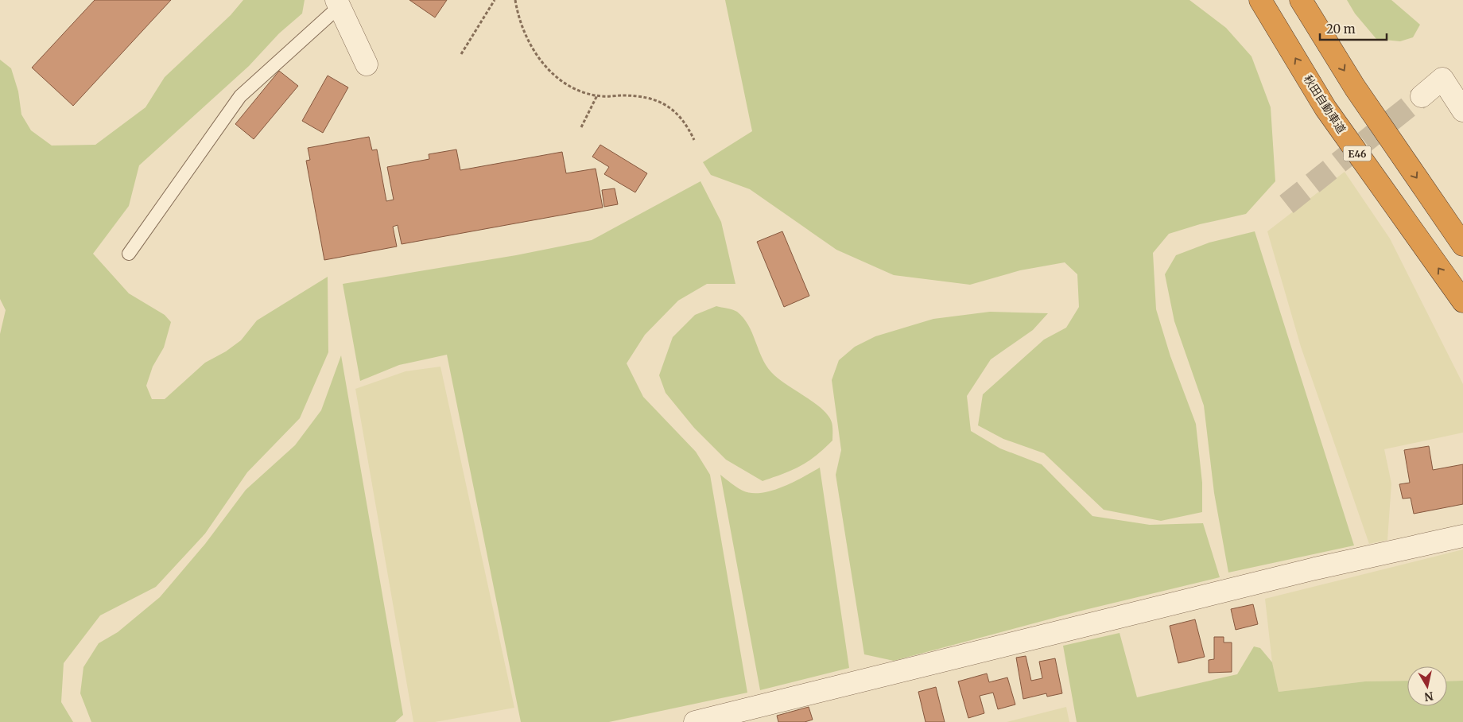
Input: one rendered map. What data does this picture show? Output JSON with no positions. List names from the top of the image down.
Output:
{
  "streets": {
    "highway": ["秋田自動車道", "E46"]
  },
  "scale_bar": "20 m",
  "north": "bottom"
}
